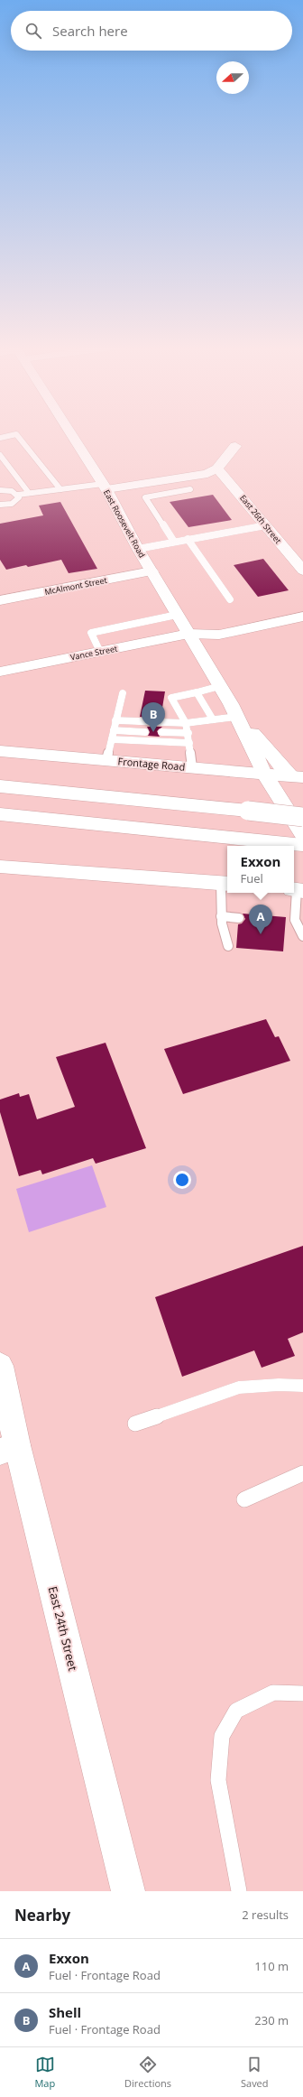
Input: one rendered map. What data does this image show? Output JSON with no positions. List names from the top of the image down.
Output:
{
  "streets": {
    "main road": [
      "East 26th Street",
      "East Roosevelt Road",
      "McAlmont Street",
      "Vance Street",
      "Frontage Road",
      "East 24th Street"
    ]
  },
  "crossings": [
    ["East Roosevelt Road", "McAlmont Street"],
    ["East Roosevelt Road", "Vance Street"],
    ["East Roosevelt Road", "Frontage Road"]
  ],
  "north": "left",
  "page": {
    "search": "Search here",
    "pins": ["B", "A"],
    "popup": ["Exxon", "Fuel"],
    "heading": ["Nearby", "2 results"],
    "list": [
      {
        "mark": "A",
        "name": "Exxon",
        "note": "Fuel · Frontage Road",
        "value": "110 m"
      },
      {
        "mark": "B",
        "name": "Shell",
        "note": "Fuel · Frontage Road",
        "value": "230 m"
      }
    ],
    "nav": ["Map", "Directions", "Saved"]
  }
}
